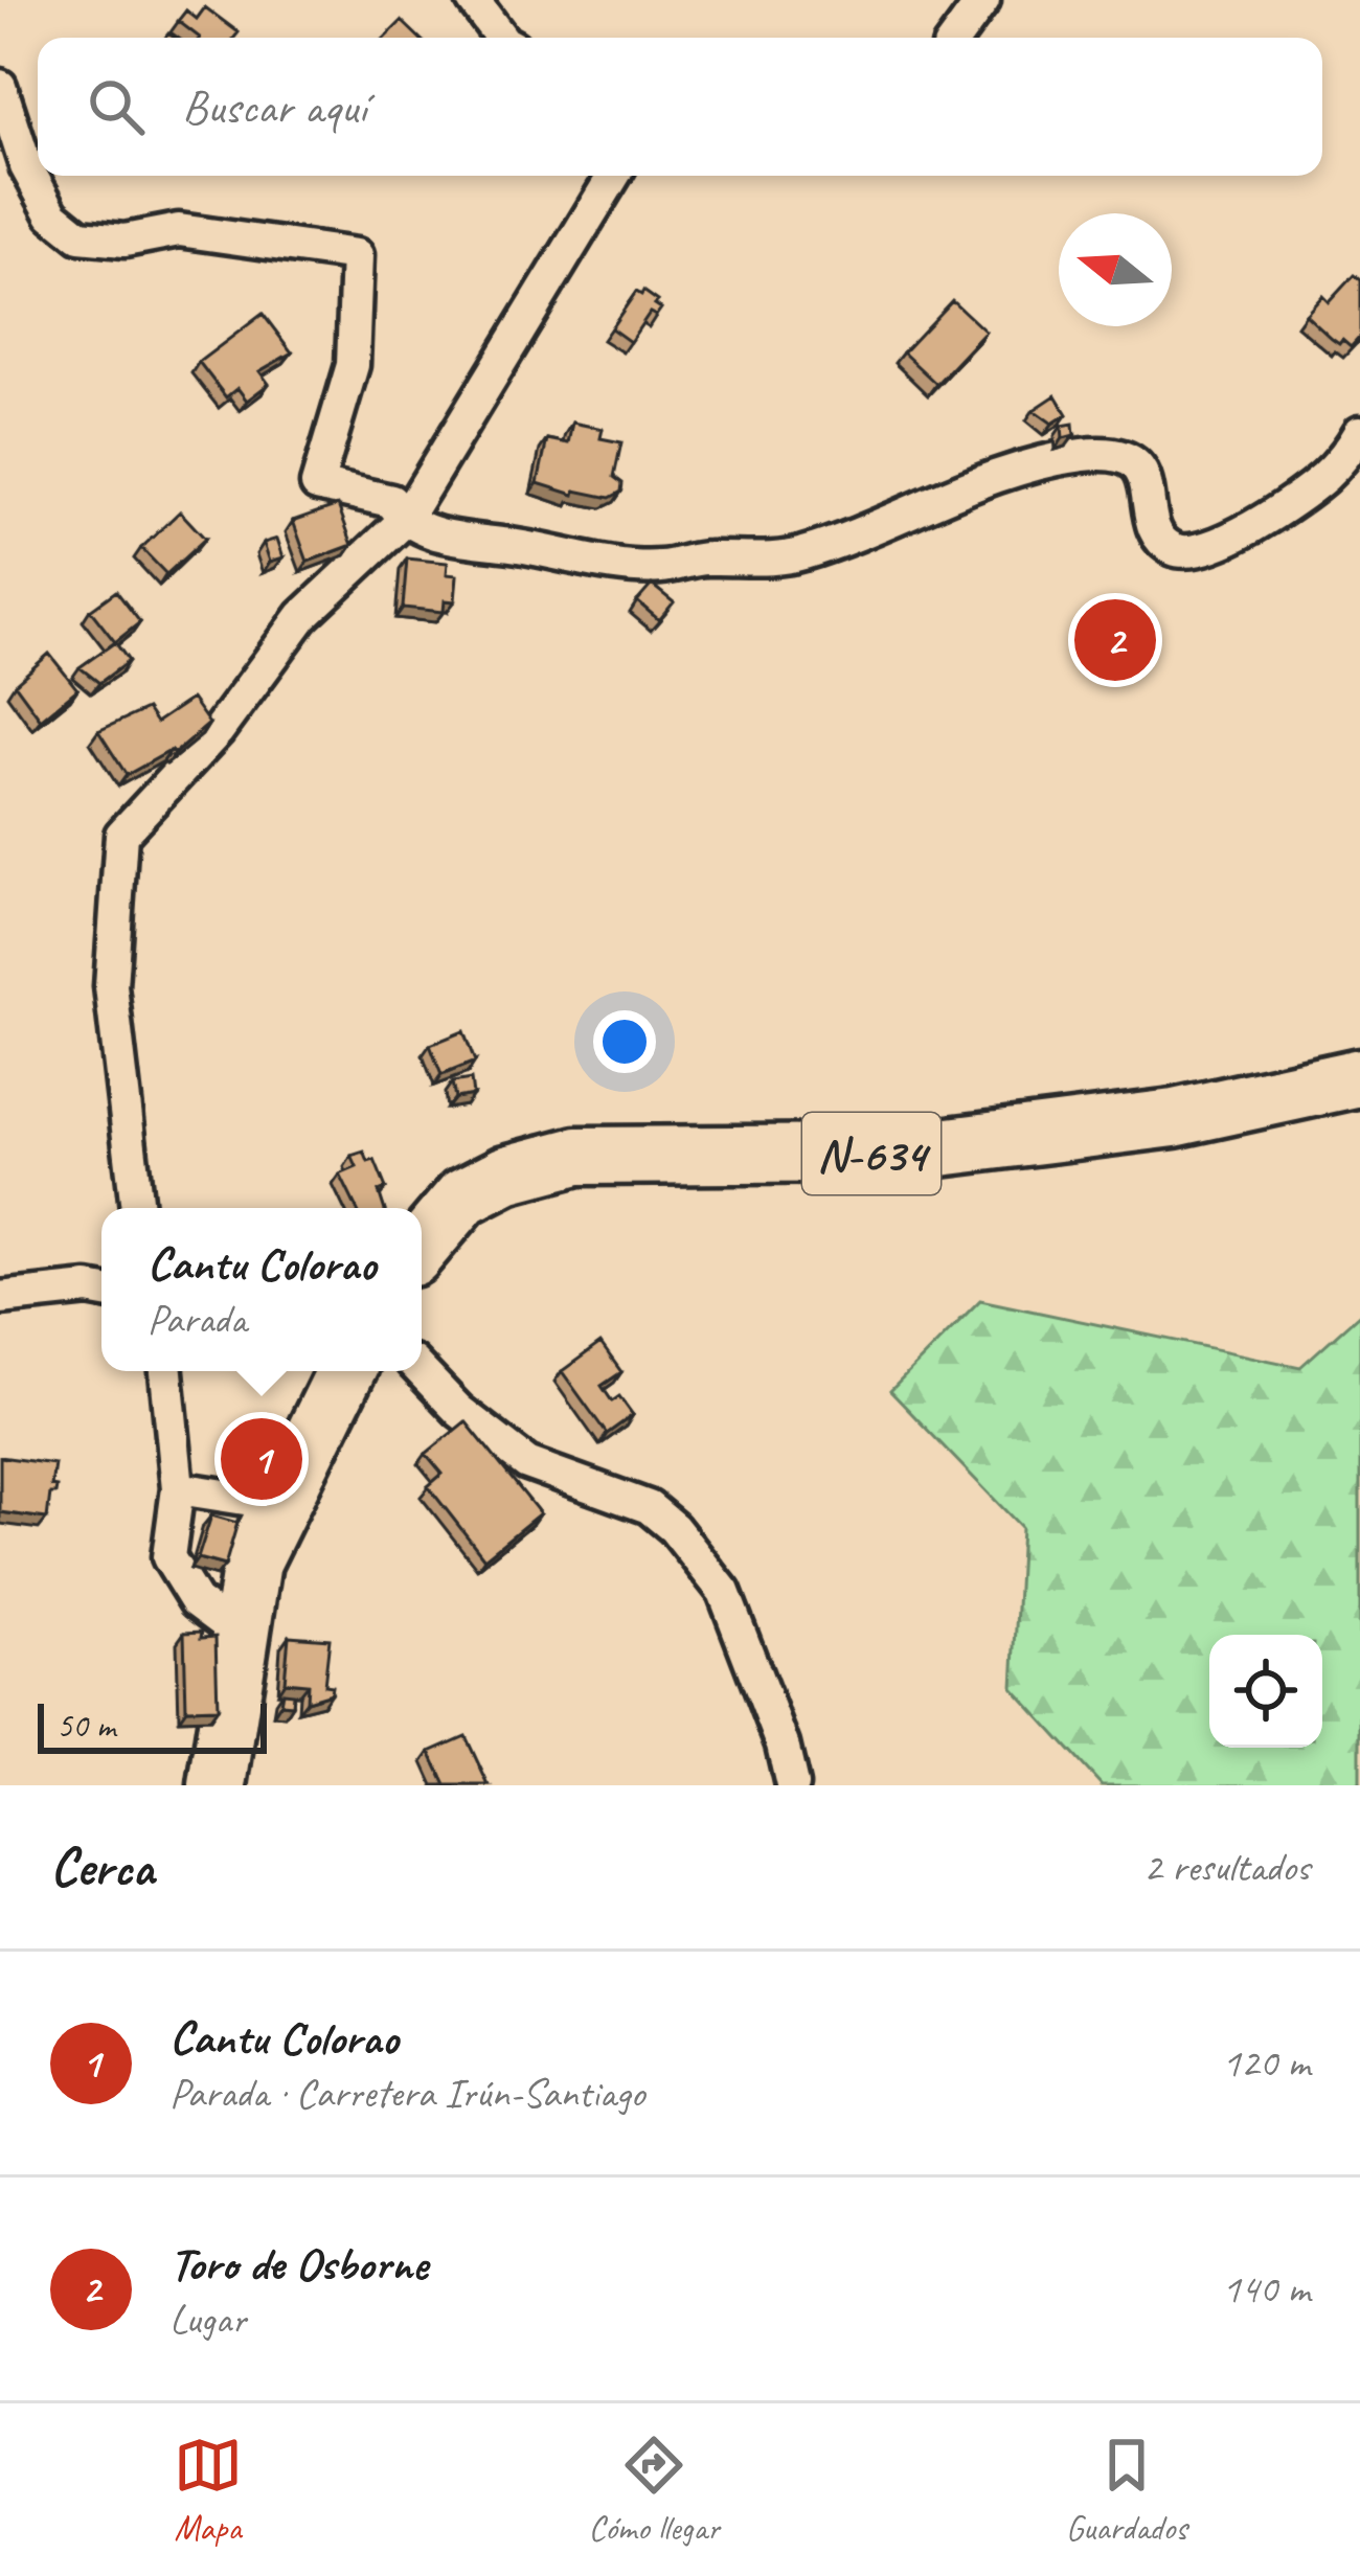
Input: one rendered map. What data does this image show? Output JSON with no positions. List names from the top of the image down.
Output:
{
  "streets": {
    "highway": ["N-634"]
  },
  "scale_bar": "50 m",
  "north": "left",
  "page": {
    "search": "Buscar aquí",
    "pins": ["2", "1"],
    "popup": ["Cantu Colorao", "Parada"],
    "scale": "50 m",
    "heading": ["Cerca", "2 resultados"],
    "list": [
      {
        "mark": "1",
        "name": "Cantu Colorao",
        "note": "Parada · Carretera Irún-Santiago",
        "value": "120 m"
      },
      {
        "mark": "2",
        "name": "Toro de Osborne",
        "note": "Lugar",
        "value": "140 m"
      }
    ],
    "nav": ["Mapa", "Cómo llegar", "Guardados"]
  }
}
